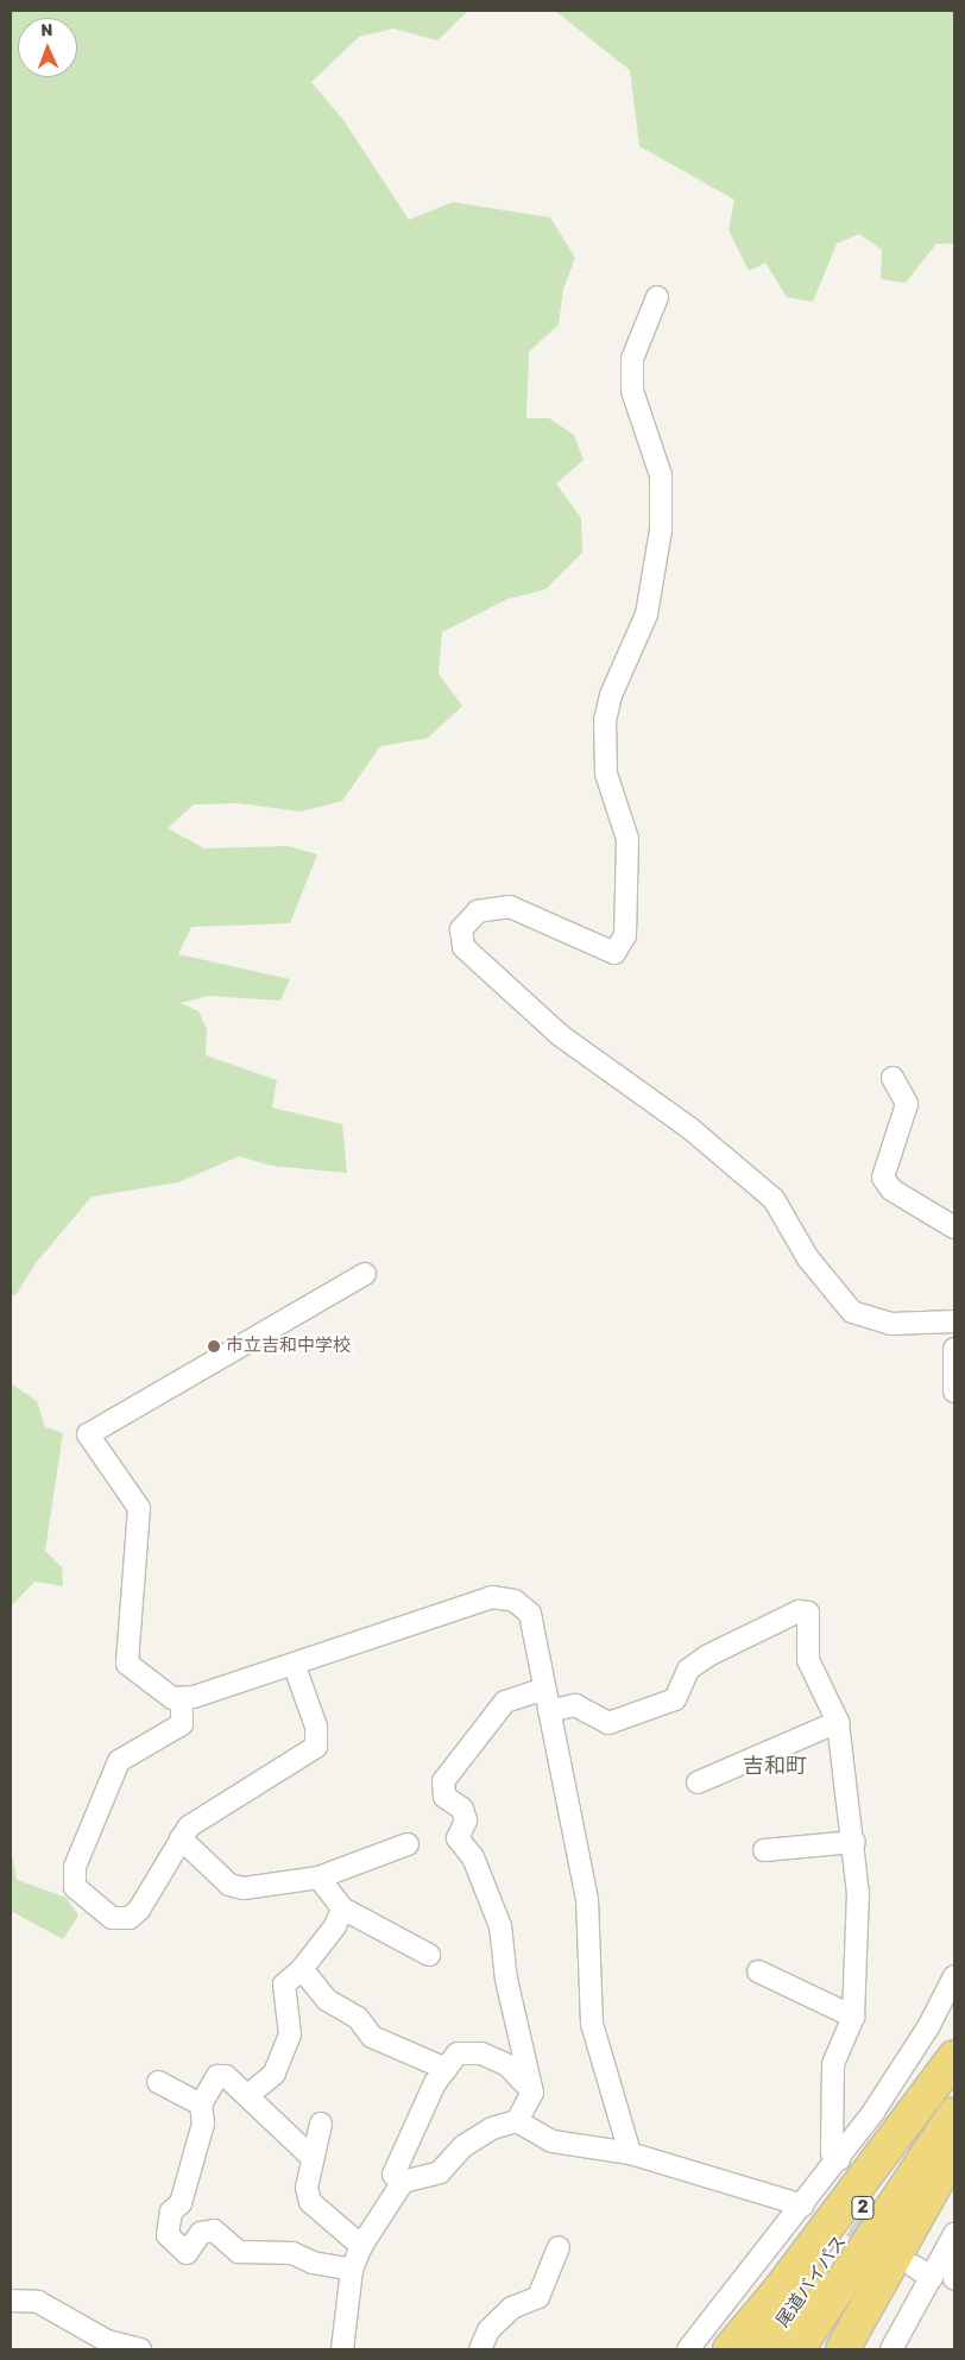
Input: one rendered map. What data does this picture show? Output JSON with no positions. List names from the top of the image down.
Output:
{
  "streets": {
    "highway": ["2", "尾道バイパス"]
  },
  "districts": ["吉和町"],
  "places": ["市立吉和中学校"],
  "north": "top"
}
